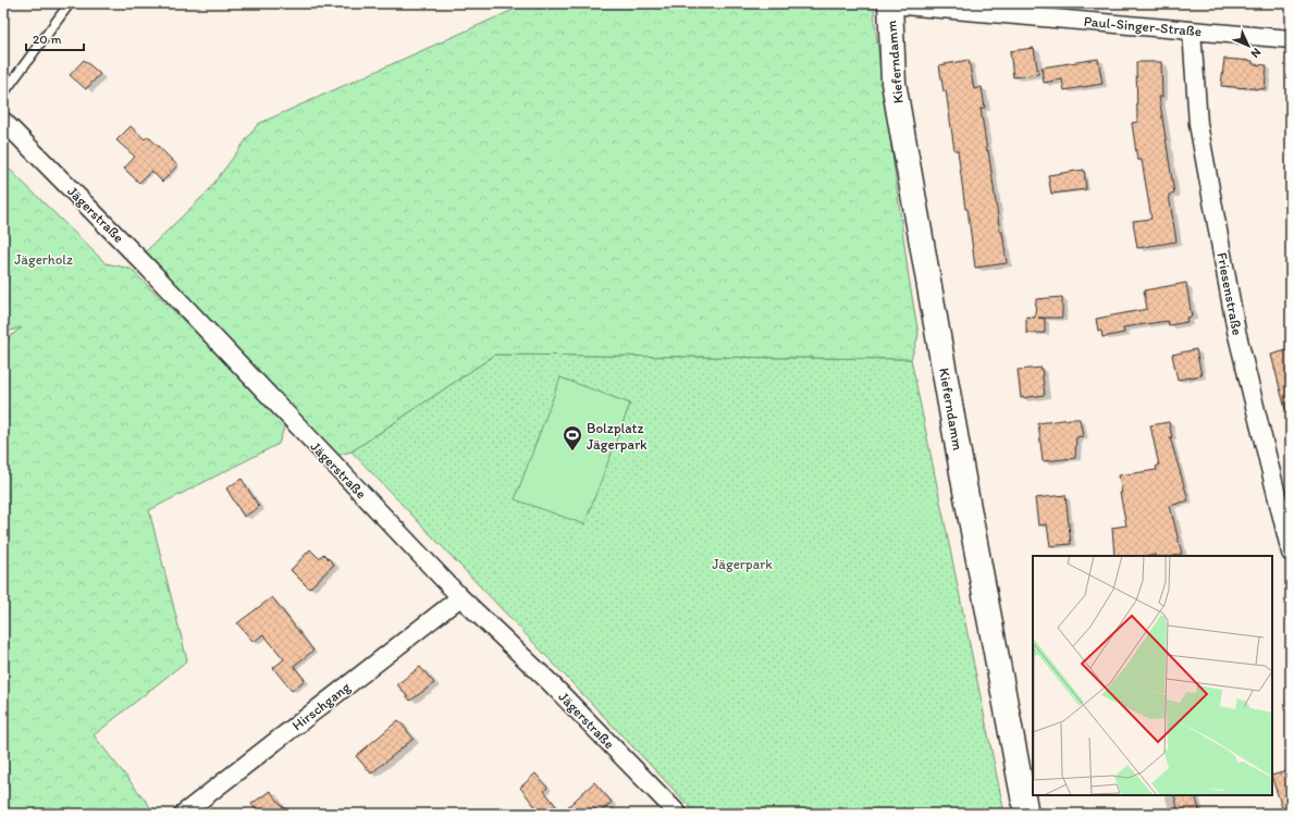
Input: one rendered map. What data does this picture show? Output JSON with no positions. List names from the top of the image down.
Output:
{
  "streets": {
    "street": [
      "Paul-Singer-Straße",
      "Kieferndamm",
      "Jägerstraße",
      "Friesenstraße",
      "Hirschgang"
    ]
  },
  "crossings": [
    ["Paul-Singer-Straße", "Kieferndamm"],
    ["Paul-Singer-Straße", "Friesenstraße"],
    ["Jägerstraße", "Hirschgang"]
  ],
  "parks": ["Jägerholz", "Jägerpark"],
  "places": {
    "sports": ["Bolzplatz Jägerpark"]
  },
  "scale_bar": "20 m",
  "north": "bottom right"
}
